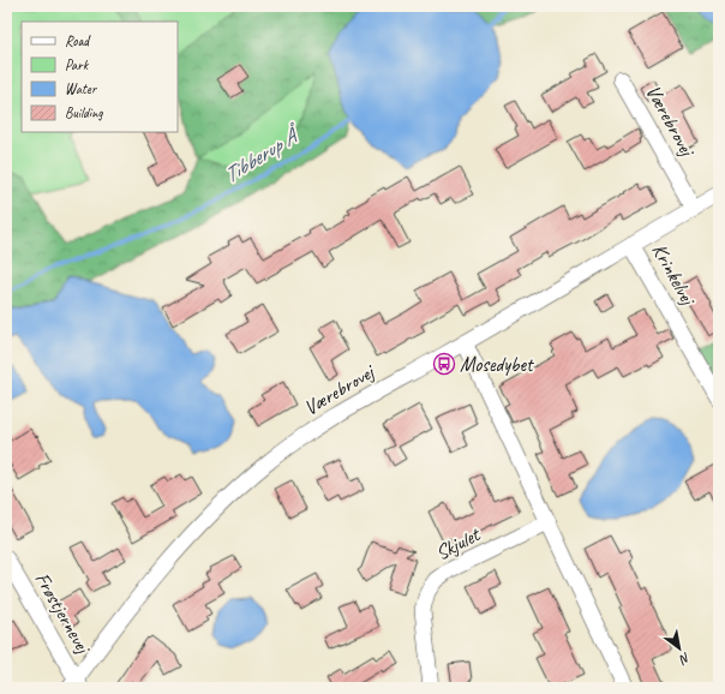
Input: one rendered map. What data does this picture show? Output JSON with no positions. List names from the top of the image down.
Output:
{
  "streets": {
    "street": [
      "Værebrovej",
      "Krinkelvej",
      "Skjulet",
      "Frøstjernevej"
    ]
  },
  "crossings": [
    ["Værebrovej", "Krinkelvej"],
    ["Værebrovej", "Frøstjernevej"]
  ],
  "water": ["Tibberup Å"],
  "places": {
    "bus stop": ["Mosedybet"]
  },
  "legend": [
    "Road",
    "Park",
    "Water",
    "Building"
  ],
  "north": "bottom right"
}
